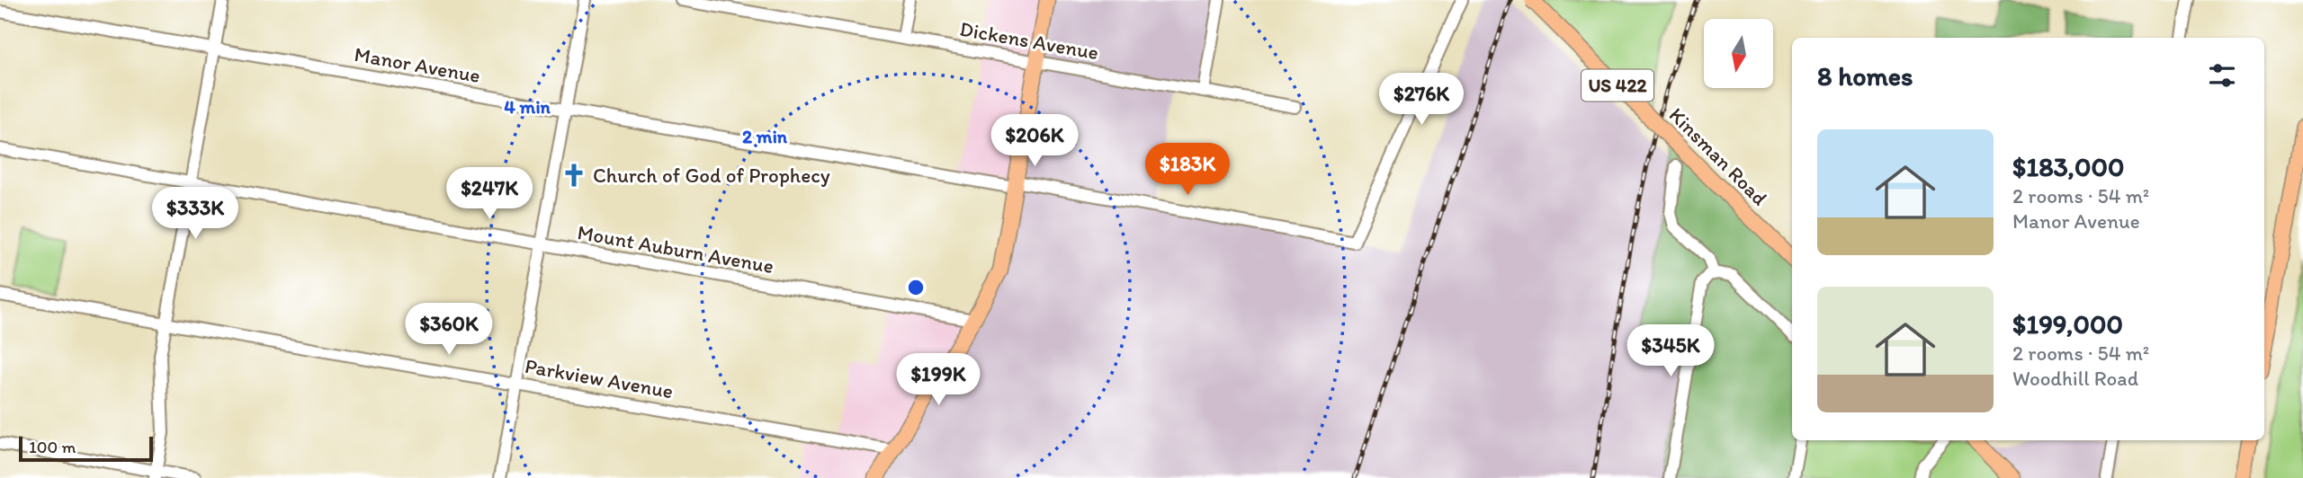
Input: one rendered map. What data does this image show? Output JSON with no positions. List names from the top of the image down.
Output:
{
  "streets": {
    "main road": ["US 422", "Kinsman Road"],
    "street": [
      "Dickens Avenue",
      "Manor Avenue",
      "Mount Auburn Avenue",
      "Parkview Avenue"
    ]
  },
  "places": {
    "church": ["Church of God of Prophecy"]
  },
  "scale_bar": "100 m",
  "north": "bottom",
  "page": {
    "heading": "8 homes",
    "price": [
      "$276K",
      "$206K",
      "$183K",
      "$247K",
      "$333K",
      "$360K",
      "$345K",
      "$199K"
    ],
    "list": [
      {
        "name": "$183,000",
        "note": "2 rooms · 54 m² · Manor Avenue"
      },
      {
        "name": "$199,000",
        "note": "2 rooms · 54 m² · Woodhill Road"
      }
    ],
    "scale": "100 m"
  },
  "rings": ["4 min", "2 min"]
}
